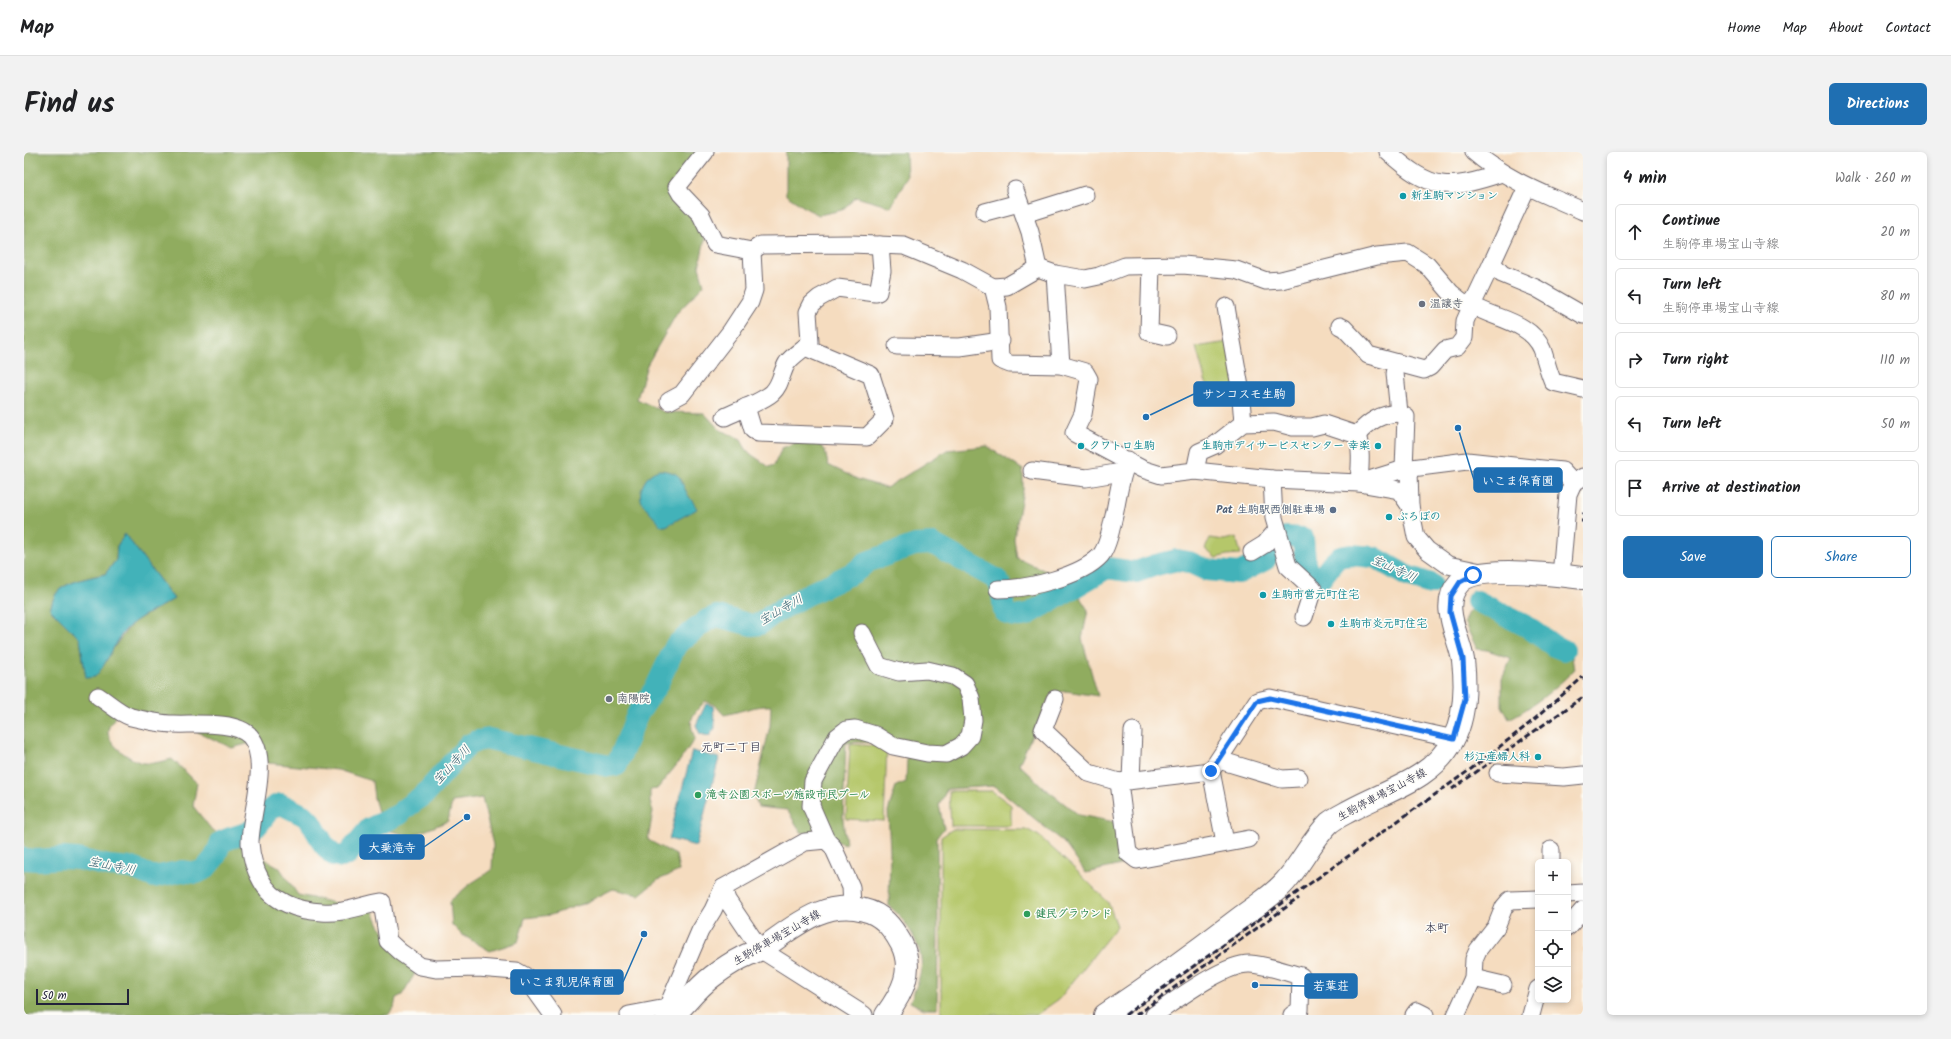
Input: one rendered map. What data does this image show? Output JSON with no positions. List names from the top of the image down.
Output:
{
  "streets": {
    "main road": ["生駒停車場宝山寺線"]
  },
  "districts": ["元町二丁目", "本町"],
  "water": ["宝山寺川"],
  "places": [
    "新生駒マンション",
    "温譲寺",
    "サンコスモ生駒",
    "いこま保育園",
    "クワトロ生駒",
    "生駒市デイサービスセンター 幸楽",
    "Pat 生駒駅西側駐車場",
    "ぷろぼの",
    "生駒市営元町住宅",
    "生駒市炎元町住宅",
    "南陽院",
    "杉江産婦人科",
    "滝寺公園スポーツ施設市民プール",
    "大乗滝寺",
    "健民グラウンド",
    "いこま乳児保育園",
    "若葉荘"
  ],
  "scale_bar": "50 m",
  "page": {
    "header": "Map",
    "nav": [
      "Home",
      "Map",
      "About",
      "Contact"
    ],
    "title": "Find us",
    "buttons": [
      "Directions",
      ["Save", "Share"]
    ],
    "heading": ["4 min", "Walk · 260 m"],
    "list": [
      ["Continue", "生駒停車場宝山寺線", "20 m"],
      ["Turn left", "生駒停車場宝山寺線", "80 m"],
      ["Turn right", "110 m"],
      ["Turn left", "50 m"],
      "Arrive at destination"
    ],
    "map_buttons": ["+", "−"],
    "scale": "50 m"
  }
}
